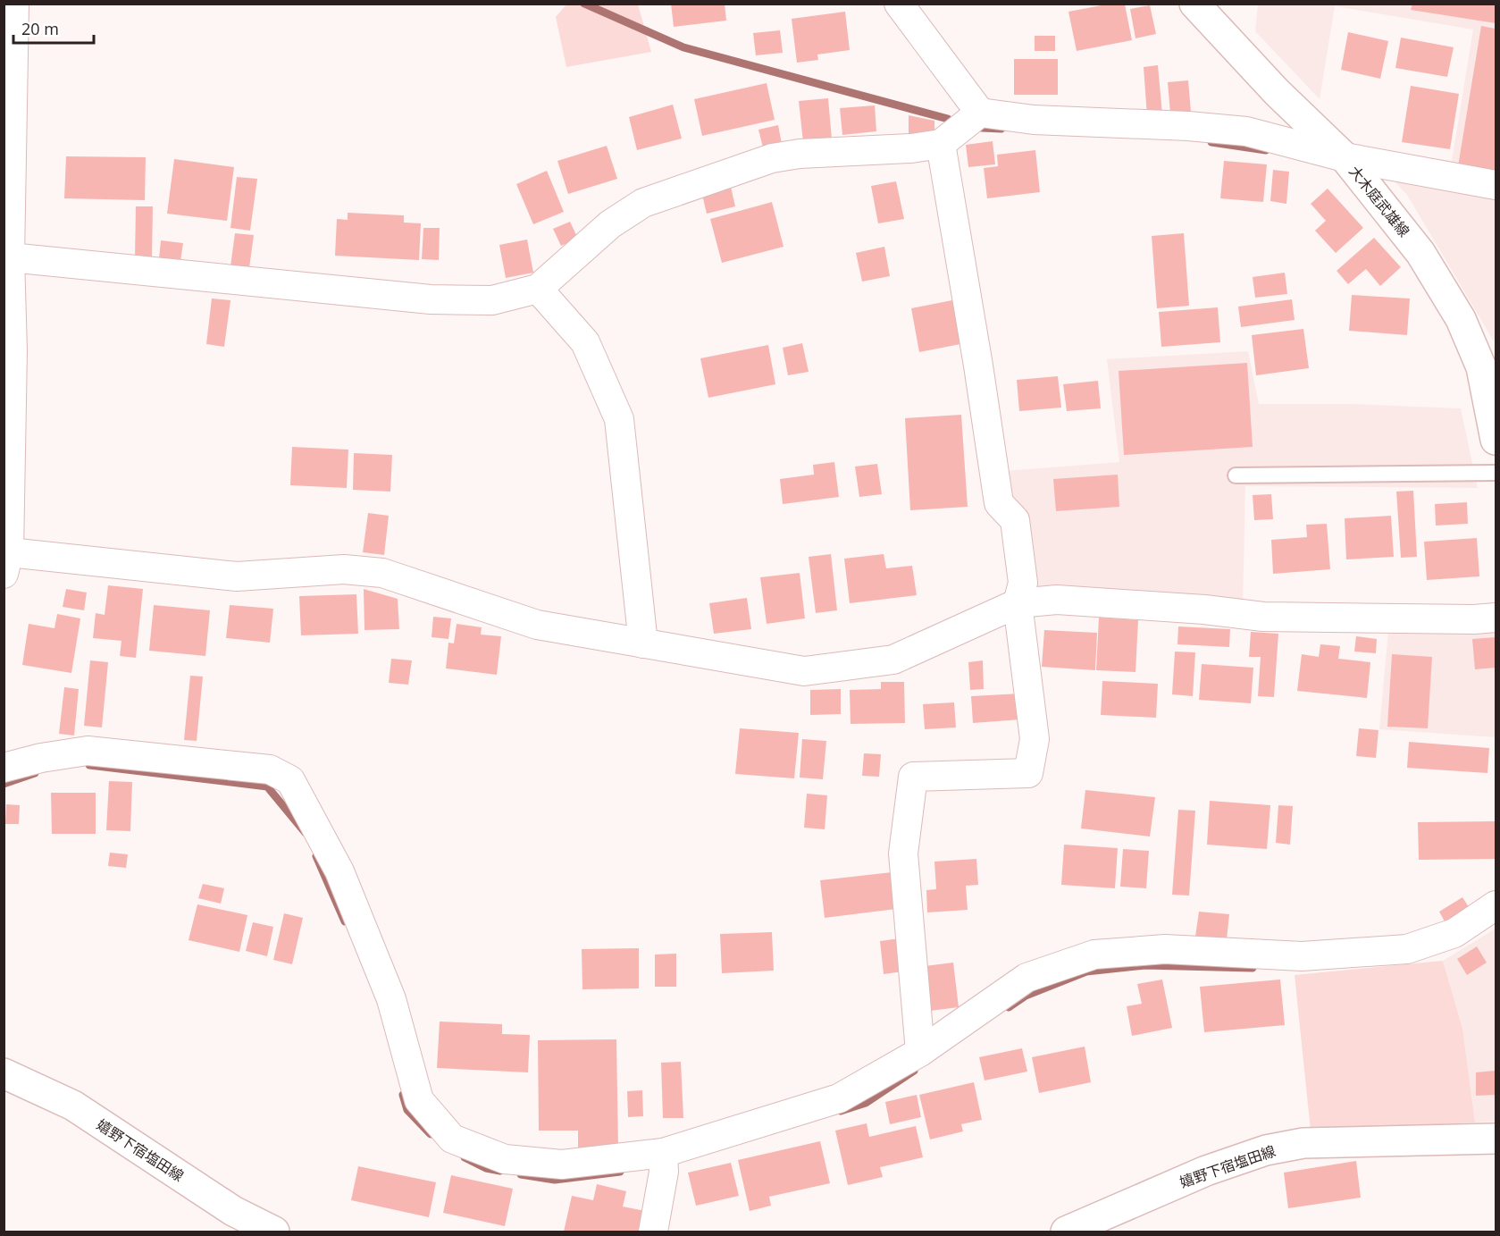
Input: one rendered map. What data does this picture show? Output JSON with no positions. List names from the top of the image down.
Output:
{
  "streets": {
    "main road": ["大木庭武雄線", "嬉野下宿塩田線"]
  },
  "scale_bar": "20 m"
}
